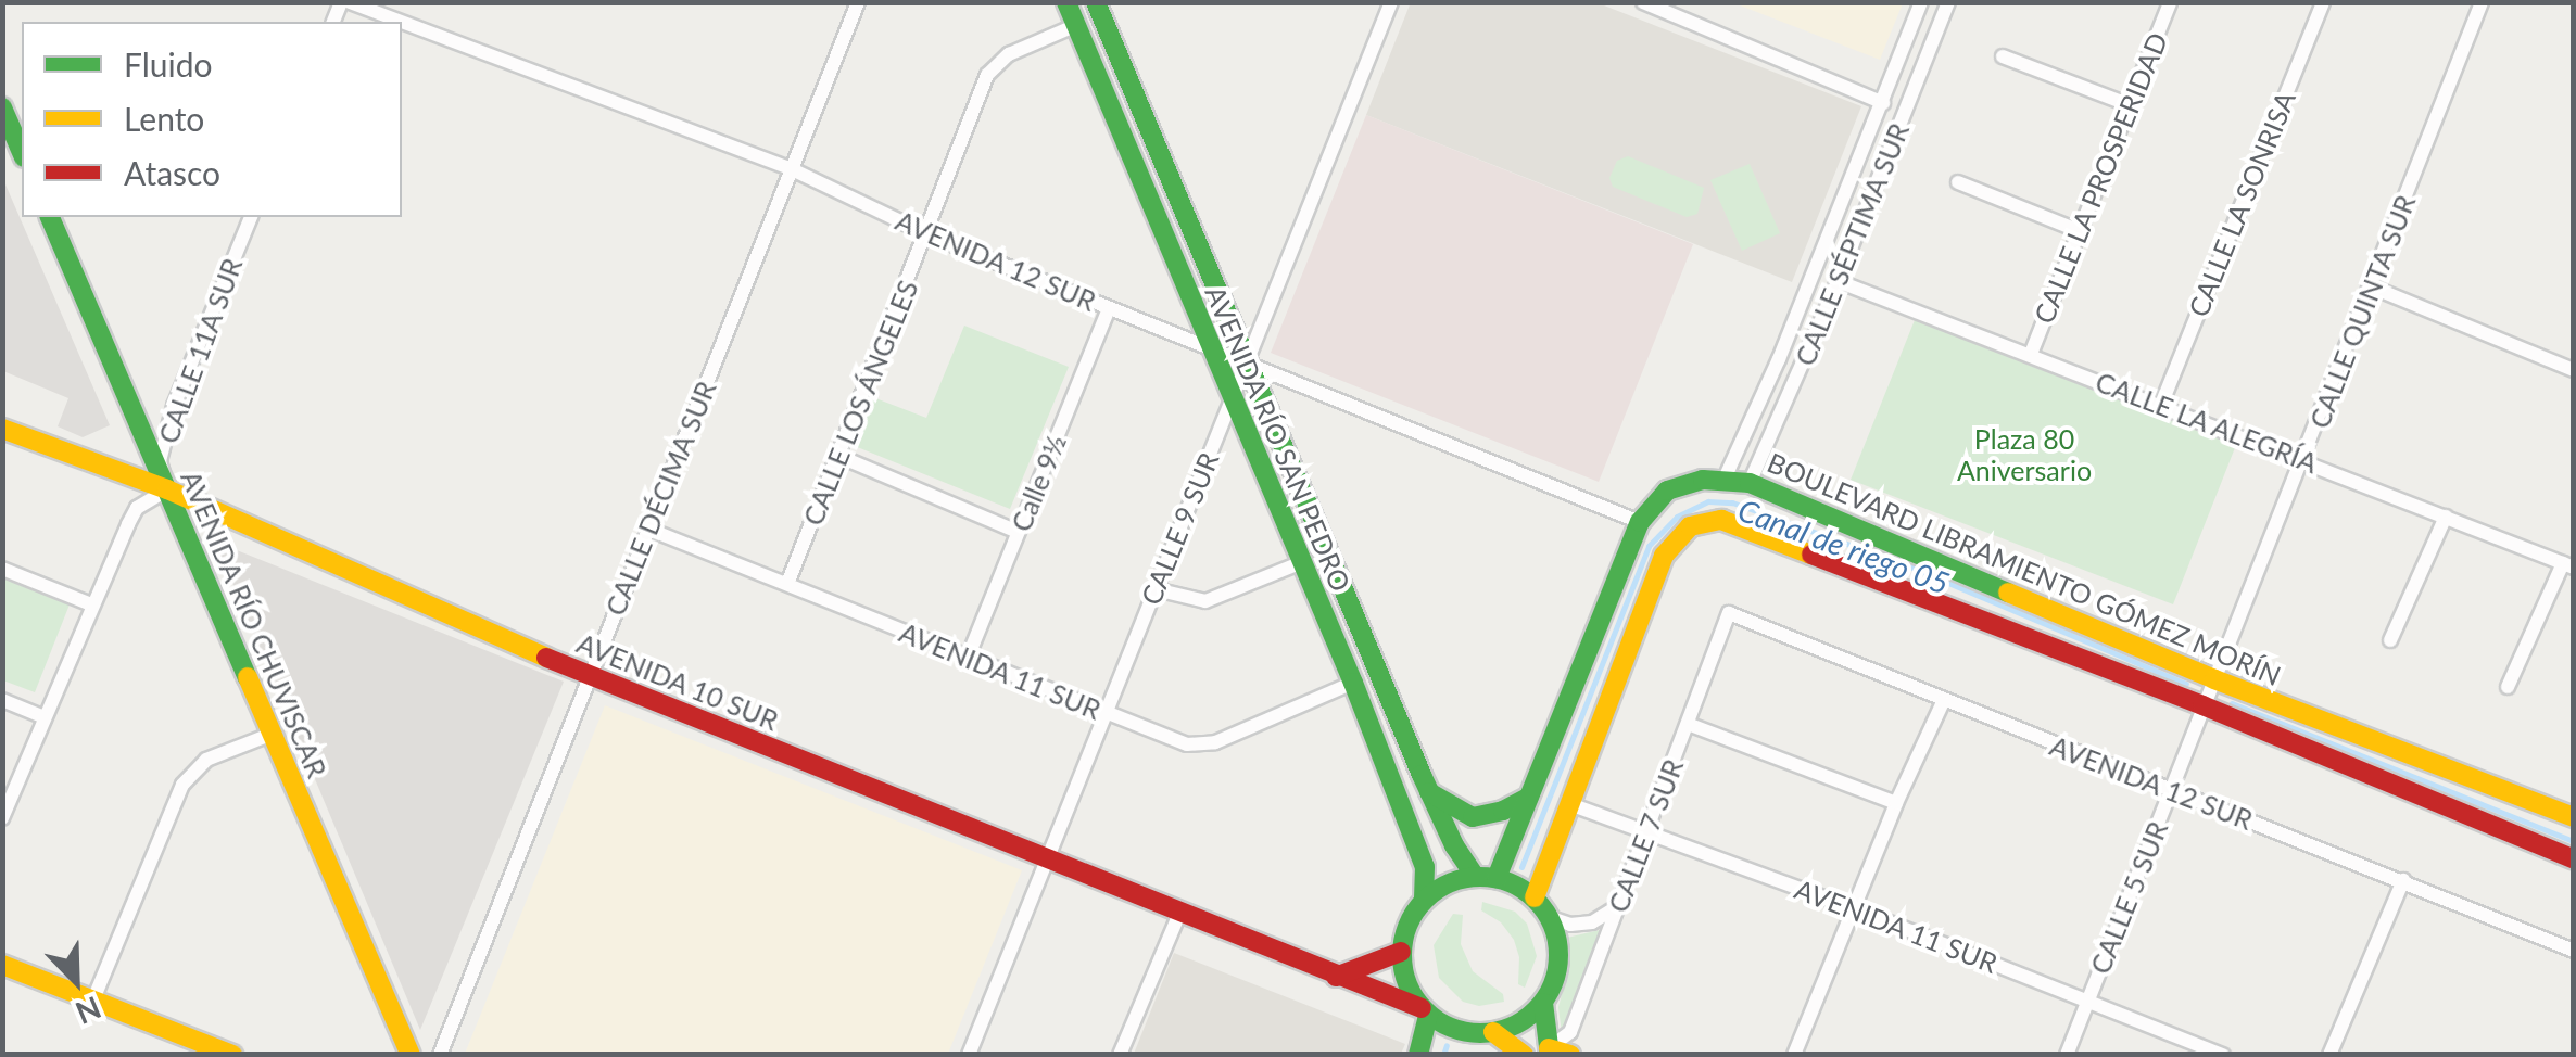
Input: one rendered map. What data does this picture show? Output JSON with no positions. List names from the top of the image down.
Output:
{
  "streets": {
    "main road": [
      "AVENIDA RÍO SAN PEDRO",
      "BOULEVARD LIBRAMIENTO GÓMEZ MORÍN",
      "AVENIDA RÍO CHUVISCAR",
      "AVENIDA 10 SUR"
    ],
    "street": [
      "CALLE LA PROSPERIDAD",
      "CALLE LA SONRISA",
      "CALLE SÉPTIMA SUR",
      "AVENIDA 12 SUR",
      "CALLE QUINTA SUR",
      "CALLE 11A SUR",
      "CALLE LOS ÁNGELES",
      "CALLE LA ALEGRÍA",
      "Calle 9½",
      "CALLE DÉCIMA SUR",
      "CALLE 9 SUR",
      "AVENIDA 11 SUR",
      "CALLE 7 SUR",
      "CALLE 5 SUR"
    ]
  },
  "crossings": [
    ["CALLE LA PROSPERIDAD", "CALLE LA ALEGRÍA"],
    ["CALLE LA SONRISA", "CALLE LA ALEGRÍA"],
    ["CALLE SÉPTIMA SUR", "CALLE LA ALEGRÍA"],
    ["CALLE SÉPTIMA SUR", "BOULEVARD LIBRAMIENTO GÓMEZ MORÍN"],
    ["AVENIDA 12 SUR", "CALLE LOS ÁNGELES"],
    ["AVENIDA 12 SUR", "AVENIDA RÍO SAN PEDRO"],
    ["AVENIDA 12 SUR", "Calle 9½"],
    ["AVENIDA 12 SUR", "CALLE DÉCIMA SUR"],
    ["AVENIDA 12 SUR", "CALLE 9 SUR"],
    ["AVENIDA 12 SUR", "BOULEVARD LIBRAMIENTO GÓMEZ MORÍN"],
    ["AVENIDA 12 SUR", "CALLE 7 SUR"],
    ["AVENIDA 12 SUR", "CALLE 5 SUR"],
    ["CALLE QUINTA SUR", "CALLE LA ALEGRÍA"],
    ["CALLE QUINTA SUR", "BOULEVARD LIBRAMIENTO GÓMEZ MORÍN"],
    ["CALLE QUINTA SUR", "CALLE 5 SUR"],
    ["CALLE 11A SUR", "AVENIDA RÍO CHUVISCAR"],
    ["CALLE 11A SUR", "AVENIDA 10 SUR"],
    ["CALLE LOS ÁNGELES", "AVENIDA RÍO SAN PEDRO"],
    ["CALLE LOS ÁNGELES", "AVENIDA 11 SUR"],
    ["AVENIDA RÍO SAN PEDRO", "CALLE 9 SUR"],
    ["AVENIDA RÍO SAN PEDRO", "BOULEVARD LIBRAMIENTO GÓMEZ MORÍN"],
    ["AVENIDA RÍO SAN PEDRO", "AVENIDA 11 SUR"],
    ["AVENIDA RÍO SAN PEDRO", "AVENIDA 10 SUR"],
    ["Calle 9½", "AVENIDA 11 SUR"],
    ["CALLE DÉCIMA SUR", "AVENIDA 11 SUR"],
    ["CALLE DÉCIMA SUR", "AVENIDA 10 SUR"],
    ["CALLE 9 SUR", "AVENIDA 11 SUR"],
    ["CALLE 9 SUR", "AVENIDA 10 SUR"],
    ["BOULEVARD LIBRAMIENTO GÓMEZ MORÍN", "AVENIDA 11 SUR"],
    ["BOULEVARD LIBRAMIENTO GÓMEZ MORÍN", "AVENIDA 10 SUR"],
    ["BOULEVARD LIBRAMIENTO GÓMEZ MORÍN", "CALLE 5 SUR"],
    ["AVENIDA RÍO CHUVISCAR", "AVENIDA 10 SUR"],
    ["AVENIDA 11 SUR", "CALLE 7 SUR"],
    ["AVENIDA 11 SUR", "CALLE 5 SUR"]
  ],
  "water": ["Canal de riego 05"],
  "parks": ["Plaza 80 Aniversario"],
  "legend": ["Fluido", "Lento", "Atasco"],
  "north": "bottom right"
}
